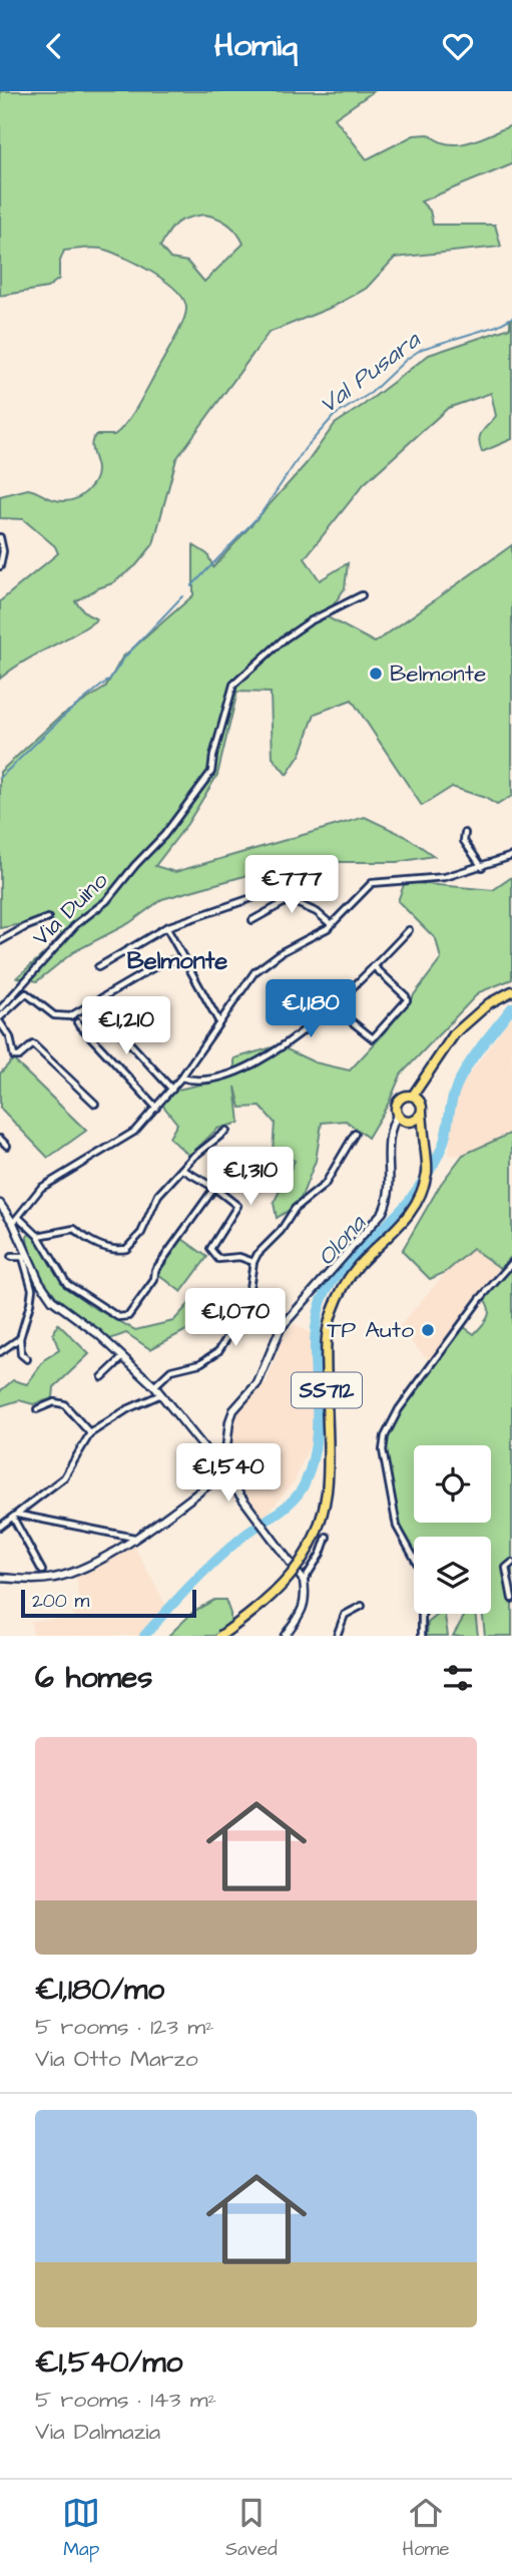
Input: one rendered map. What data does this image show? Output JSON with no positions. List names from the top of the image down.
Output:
{
  "streets": {
    "main road": ["SS712"],
    "street": ["Via Duino"]
  },
  "districts": ["Belmonte"],
  "water": ["Val Pusara", "Olona"],
  "places": ["Belmonte", "TP Auto"],
  "scale_bar": "200 m",
  "page": {
    "header": "Homiq",
    "price": [
      "€777",
      "€1,180",
      "€1,210",
      "€1,310",
      "€1,070",
      "€1,540"
    ],
    "scale": "200 m",
    "heading": "6 homes",
    "list": [
      {
        "name": "€1,180/mo",
        "note": "5 rooms · 123 m² · Via Otto Marzo"
      },
      {
        "name": "€1,540/mo",
        "note": "5 rooms · 143 m² · Via Dalmazia"
      }
    ],
    "tabs": ["Map", "Saved", "Home"]
  }
}
